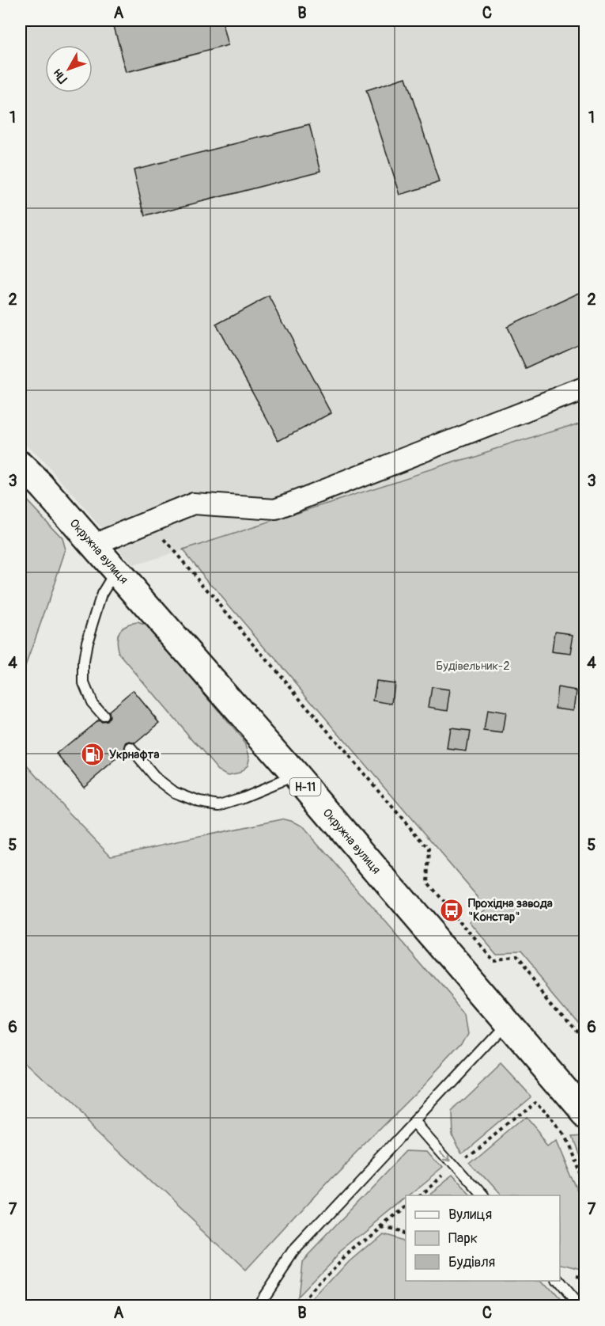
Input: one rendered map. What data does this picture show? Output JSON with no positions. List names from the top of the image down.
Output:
{
  "streets": {
    "main road": ["Окружна вулиця", "Н-11"]
  },
  "parks": ["Будівельник-2"],
  "places": {
    "fuel station": ["Укрнафта"],
    "bus stop": ["Прохідна завода \"Констар\""]
  },
  "legend": ["Вулиця", "Парк", "Будівля"],
  "north": "bottom left",
  "grid": {
    "columns": ["A", "B", "C"],
    "rows": [
      "1",
      "2",
      "3",
      "4",
      "5",
      "6",
      "7"
    ]
  }
}
